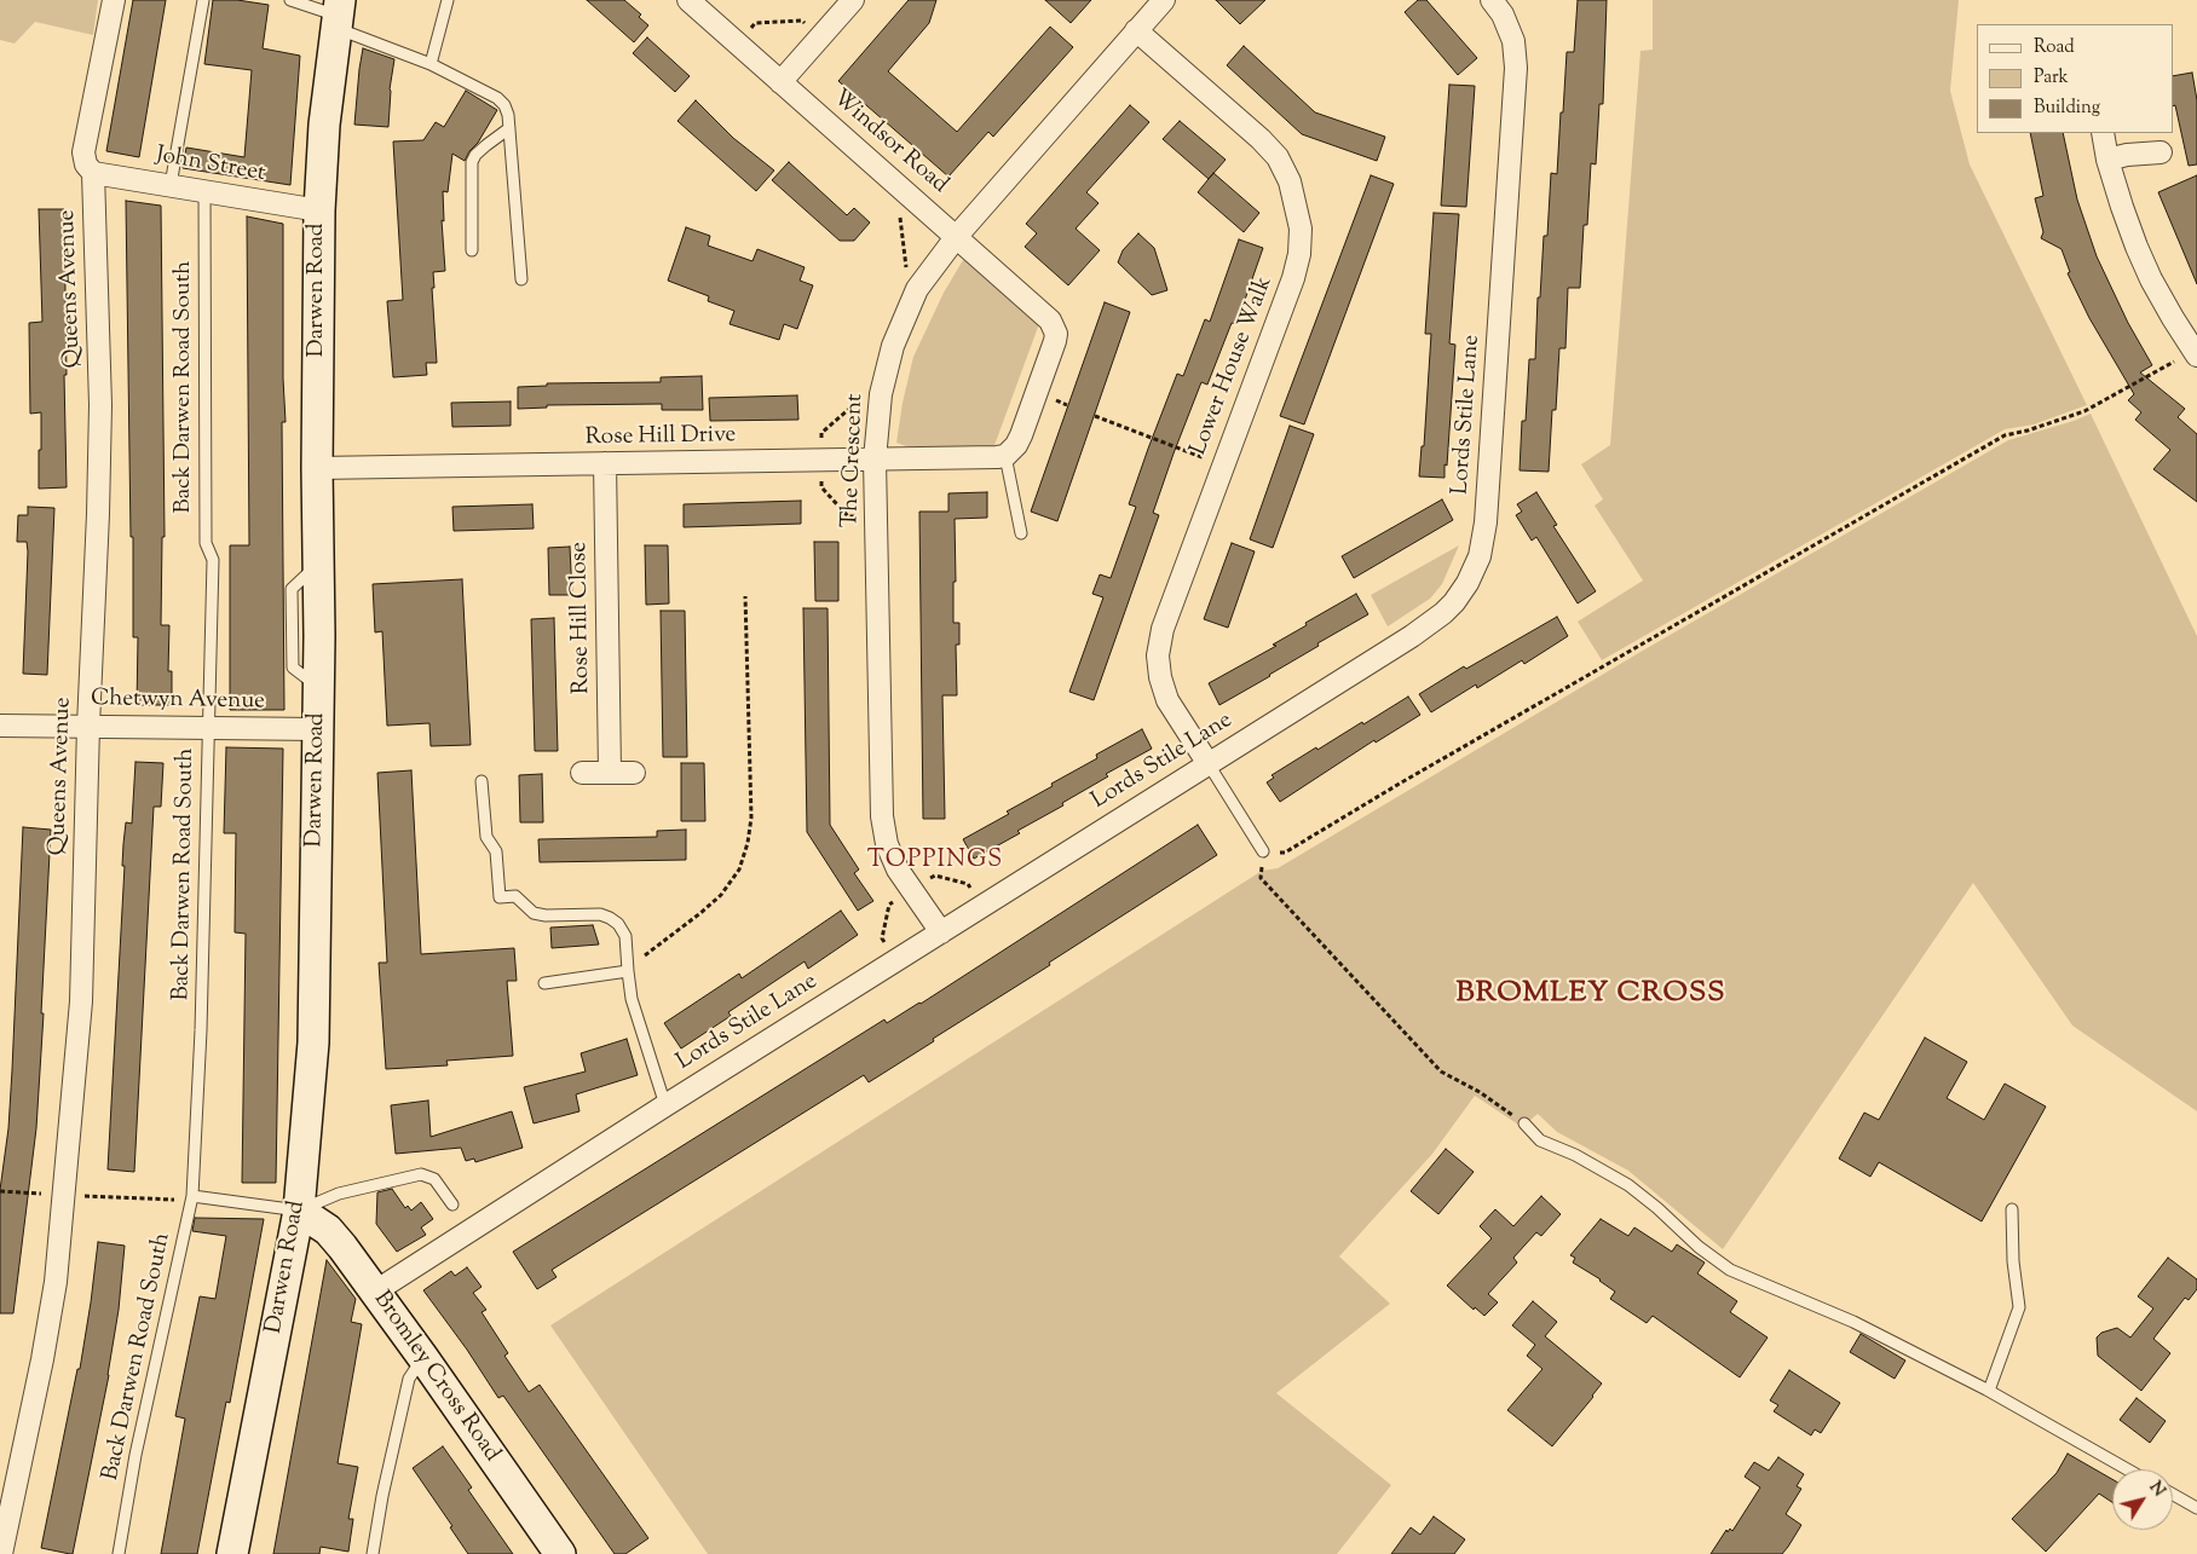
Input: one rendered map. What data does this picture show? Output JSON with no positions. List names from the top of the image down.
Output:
{
  "streets": {
    "main road": ["Darwen Road", "Bromley Cross Road"],
    "street": [
      "Windsor Road",
      "John Street",
      "Queens Avenue",
      "Lower House Walk",
      "Lords Stile Lane",
      "Rose Hill Drive",
      "The Crescent",
      "Rose Hill Close",
      "Chetwyn Avenue"
    ],
    "lane": ["Back Darwen Road South"]
  },
  "crossings": [
    ["Windsor Road", "Rose Hill Drive"],
    ["Windsor Road", "The Crescent"],
    ["John Street", "Queens Avenue"],
    ["John Street", "Darwen Road"],
    ["John Street", "Back Darwen Road South"],
    ["Queens Avenue", "Chetwyn Avenue"],
    ["Darwen Road", "Rose Hill Drive"],
    ["Darwen Road", "Chetwyn Avenue"],
    ["Darwen Road", "Bromley Cross Road"],
    ["Lower House Walk", "Lords Stile Lane"],
    ["Lower House Walk", "The Crescent"],
    ["Back Darwen Road South", "Chetwyn Avenue"],
    ["Lords Stile Lane", "The Crescent"],
    ["Lords Stile Lane", "Bromley Cross Road"],
    ["Rose Hill Drive", "The Crescent"],
    ["Rose Hill Drive", "Rose Hill Close"]
  ],
  "districts": ["TOPPINGS", "BROMLEY CROSS"],
  "legend": ["Road", "Park", "Building"],
  "north": "top right"
}
